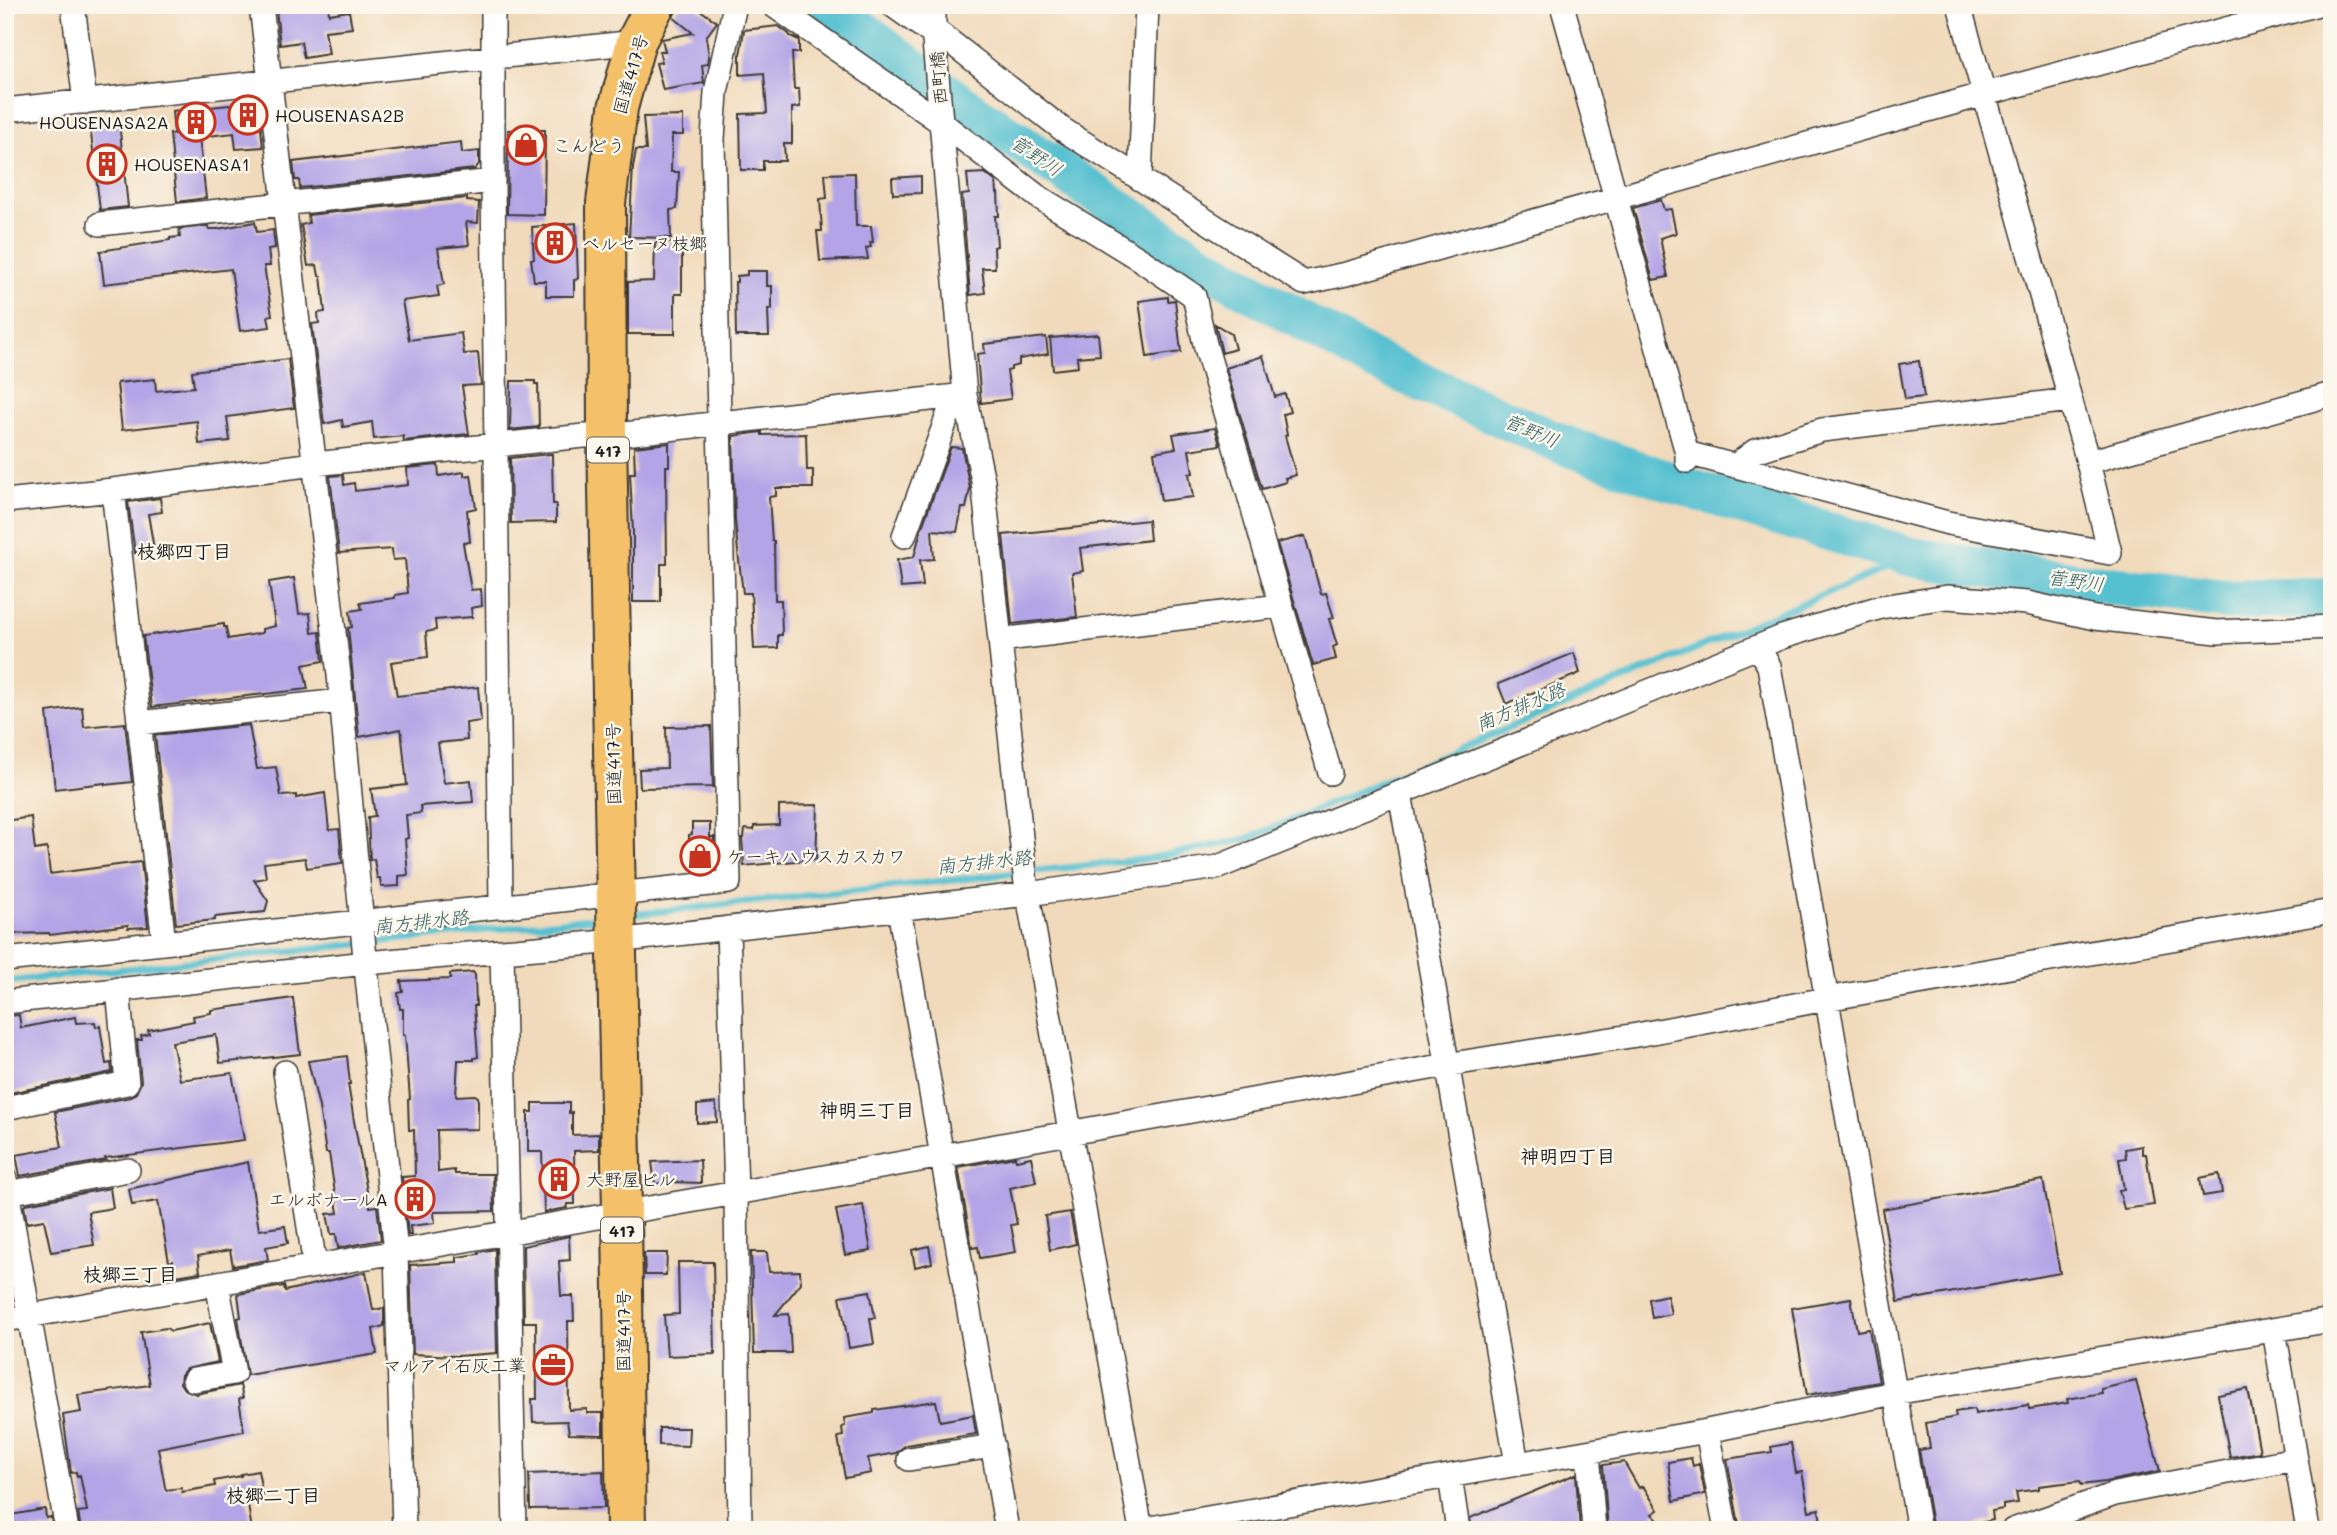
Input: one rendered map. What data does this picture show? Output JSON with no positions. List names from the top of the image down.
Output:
{
  "streets": {
    "highway": ["国道417号", "417"],
    "street": ["西町橋"]
  },
  "districts": [
    "枝郷四丁目",
    "神明三丁目",
    "神明四丁目",
    "枝郷三丁目",
    "枝郷二丁目"
  ],
  "water": ["菅野川", "南方排水路"],
  "places": {
    "building": [
      "HOUSENASA2B",
      "HOUSENASA2A",
      "HOUSENASA1",
      "ベルセーヌ枝郷",
      "大野屋ビル",
      "エルボナールA"
    ],
    "shop": ["こんどう", "ケーキハウスカスカワ"],
    "office": ["マルアイ石灰工業"]
  }
}
